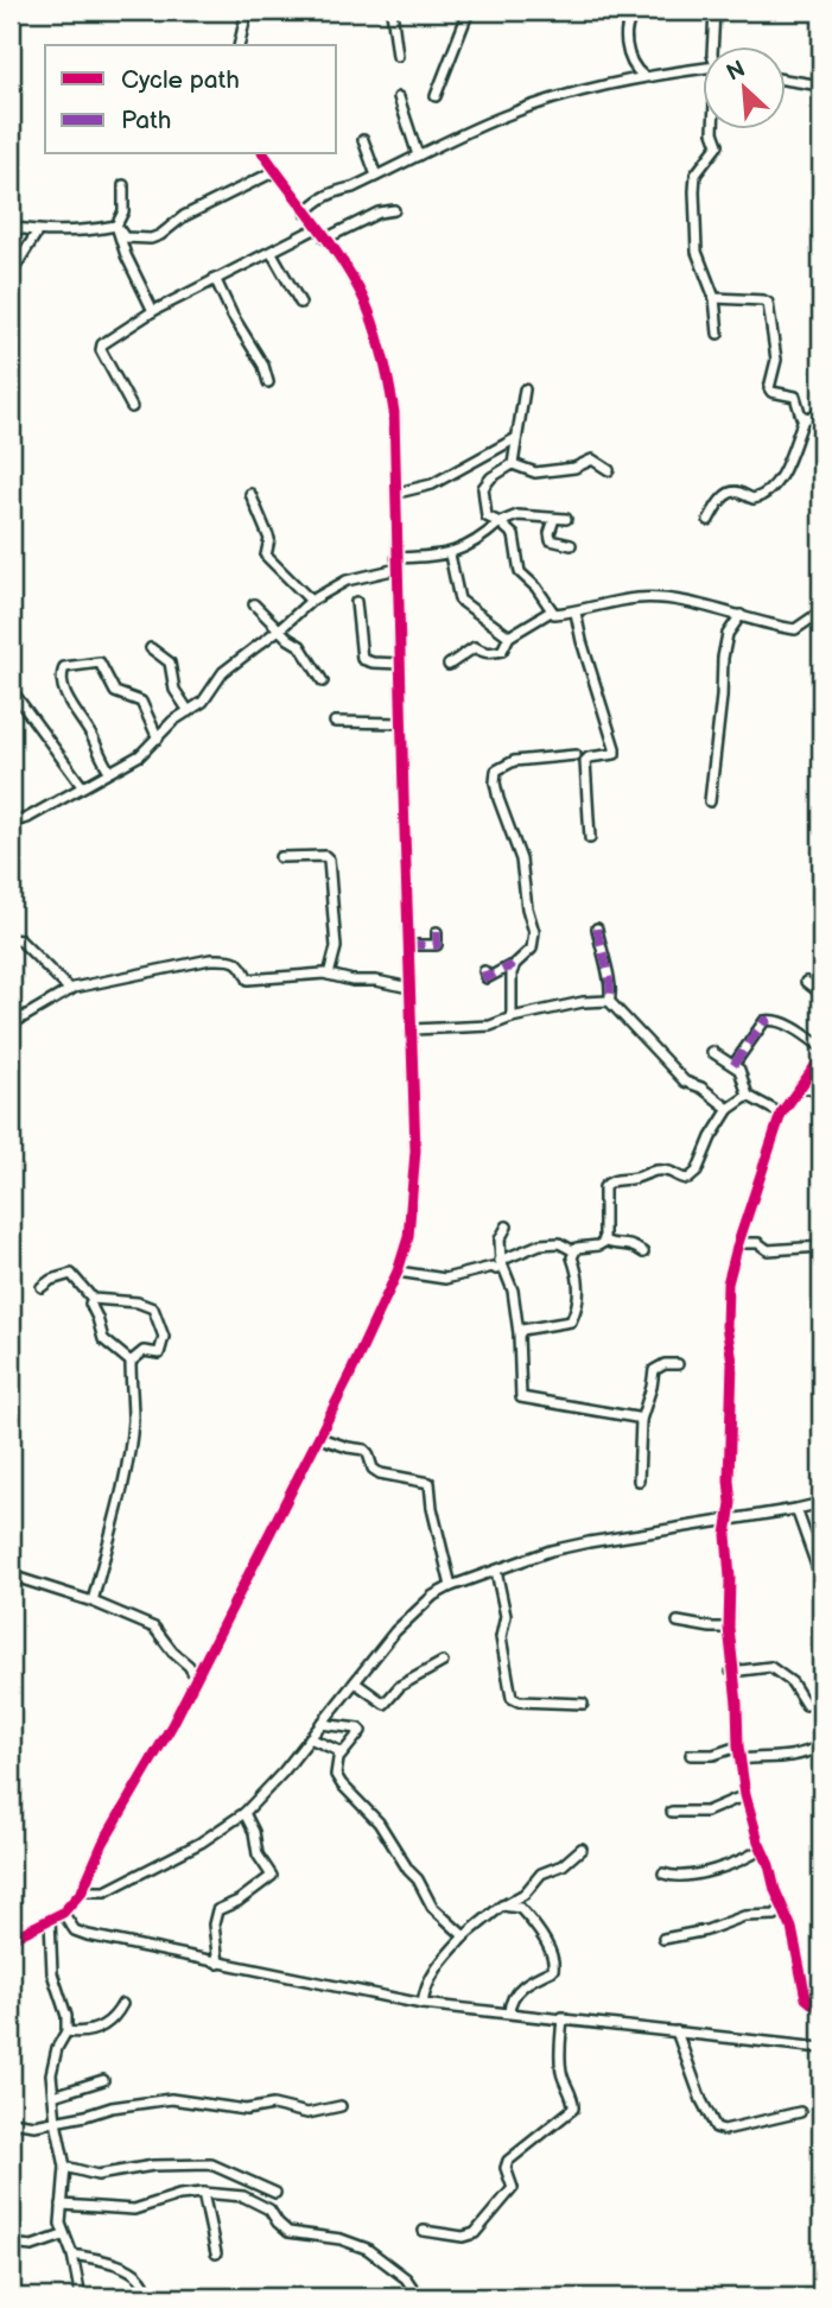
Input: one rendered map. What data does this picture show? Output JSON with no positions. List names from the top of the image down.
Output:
{
  "legend": ["Cycle path", "Path"],
  "north": "top left"
}
